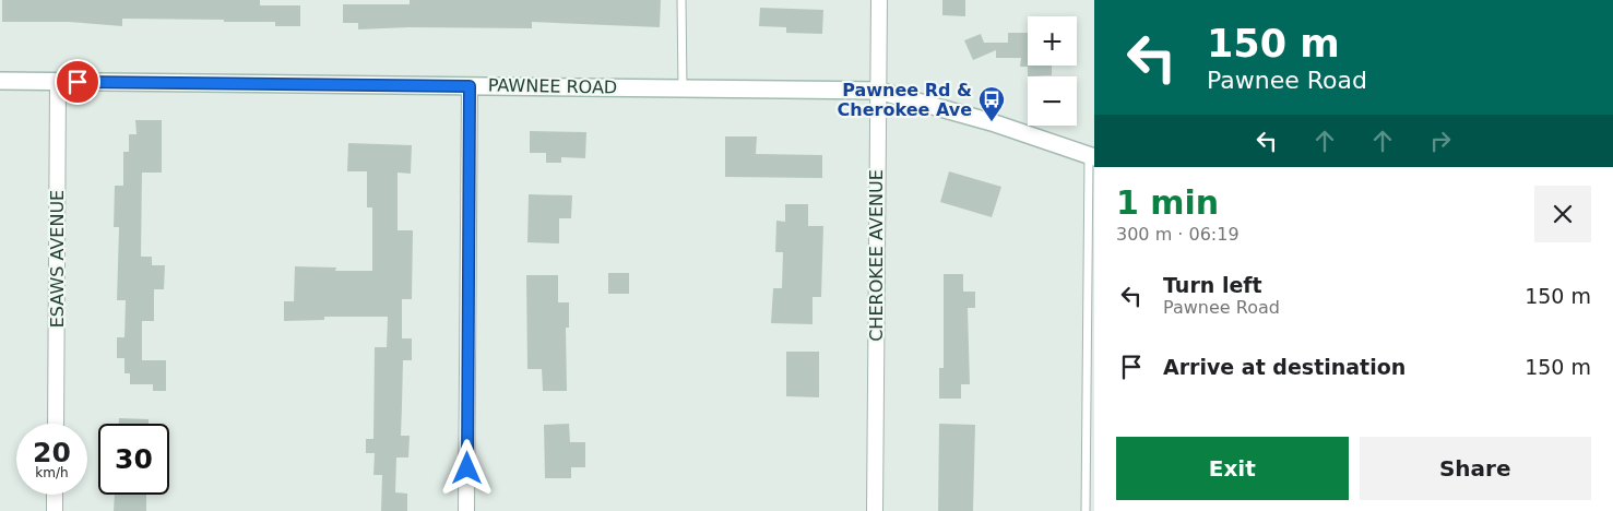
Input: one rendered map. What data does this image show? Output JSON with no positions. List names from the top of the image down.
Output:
{
  "streets": {
    "street": ["PAWNEE ROAD", "CHEROKEE AVENUE", "ESAWS AVENUE"]
  },
  "crossings": [
    ["PAWNEE ROAD", "CHEROKEE AVENUE"],
    ["PAWNEE ROAD", "ESAWS AVENUE"]
  ],
  "places": {
    "bus stop": ["Pawnee Rd & Cherokee Ave"]
  },
  "page": {
    "turn": ["150 m", "Pawnee Road"],
    "map_buttons": ["+", "−"],
    "heading": ["1 min", "300 m · 06:19"],
    "list": [
      {
        "name": "Turn left",
        "note": "Pawnee Road",
        "value": "150 m"
      },
      {
        "name": "Arrive at destination",
        "value": "150 m"
      }
    ],
    "speed": "20 km/h",
    "limit": "30",
    "buttons": ["Exit", "Share"]
  }
}
